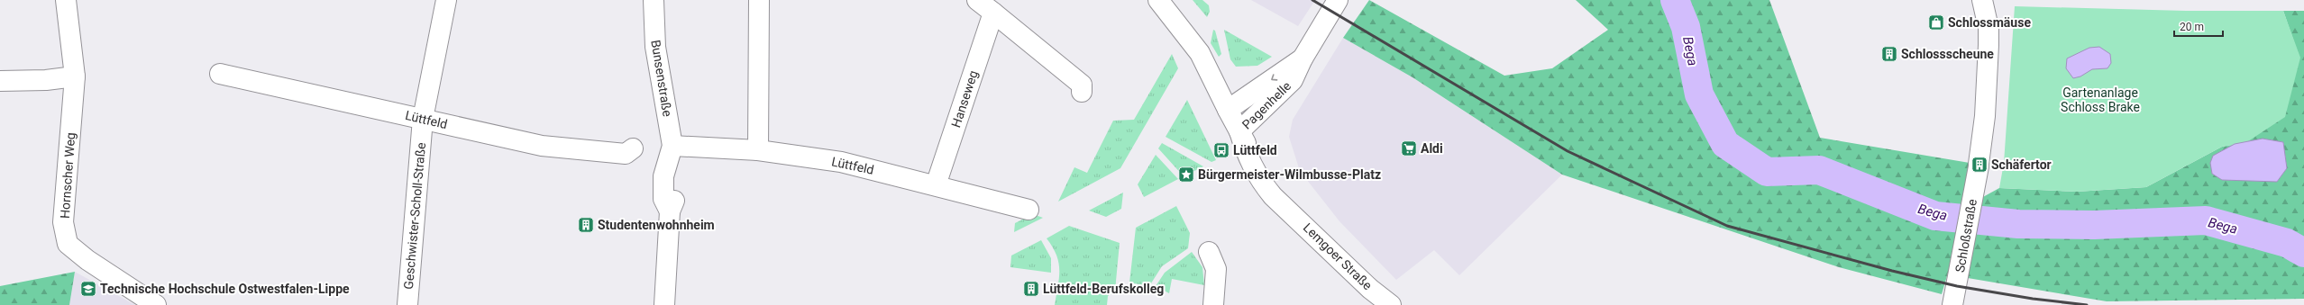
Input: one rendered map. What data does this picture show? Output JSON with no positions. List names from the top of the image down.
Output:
{
  "streets": {
    "street": [
      "Bunsenstraße",
      "Hanseweg",
      "Pagenhelle",
      "Lüttfeld",
      "Hornscher Weg",
      "Geschwister-Scholl-Straße",
      "Schloßstraße",
      "Lemgoer Straße"
    ]
  },
  "crossings": [
    ["Bunsenstraße", "Lüttfeld"],
    ["Hanseweg", "Lüttfeld"],
    ["Pagenhelle", "Lemgoer Straße"],
    ["Lüttfeld", "Geschwister-Scholl-Straße"]
  ],
  "water": ["Bega"],
  "parks": ["Gartenanlage Schloss Brake"],
  "places": {
    "shop": ["Schlossmäuse"],
    "building": [
      "Schlossscheune",
      "Schäfertor",
      "Studentenwohnheim",
      "Lüttfeld-Berufskolleg"
    ],
    "supermarket": ["Aldi"],
    "bus stop": ["Lüttfeld"],
    "place": ["Bürgermeister-Wilmbusse-Platz"],
    "school or university": ["Technische Hochschule Ostwestfalen-Lippe"]
  },
  "scale_bar": "20 m"
}
